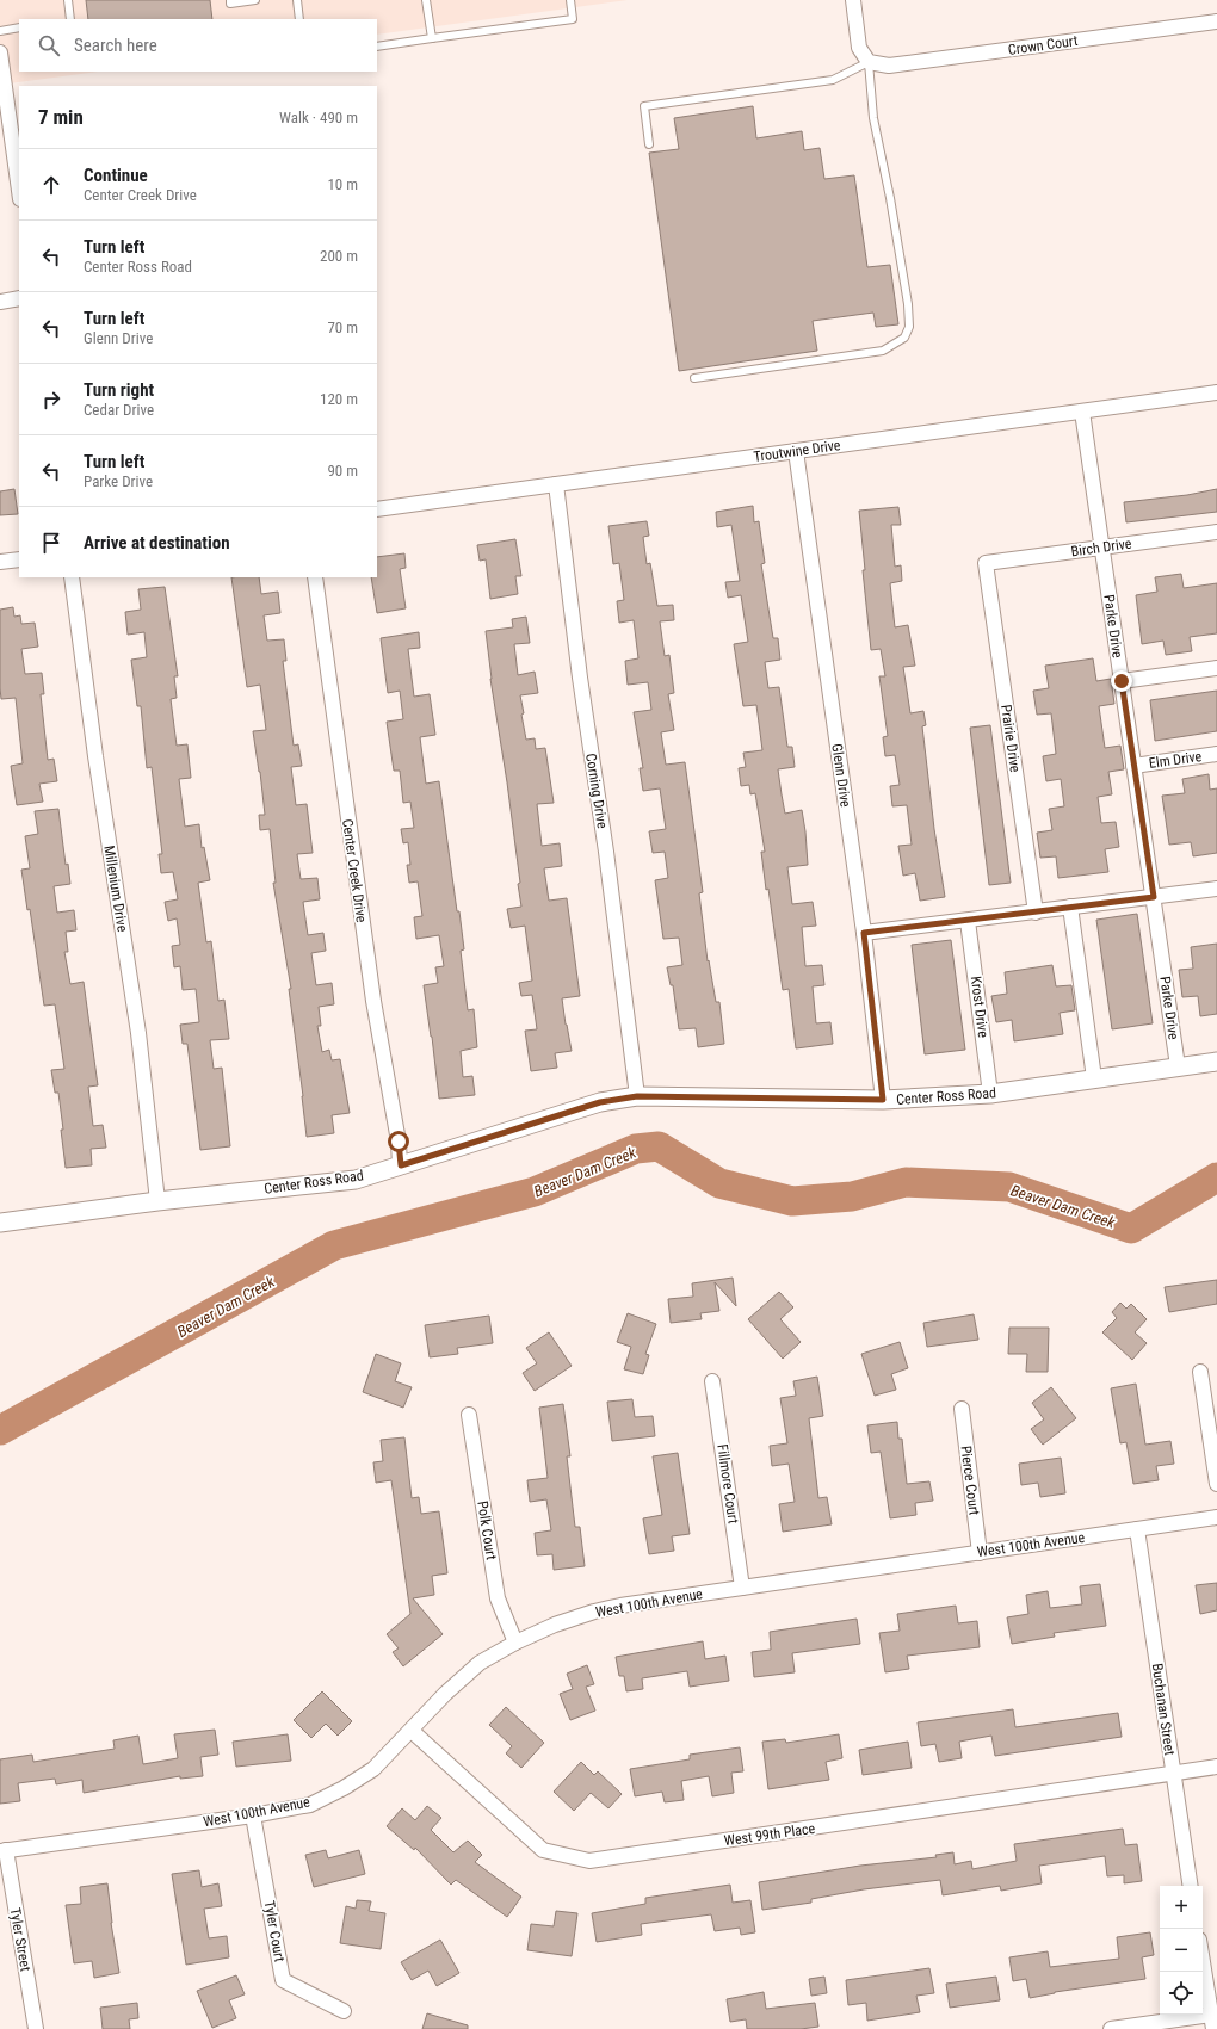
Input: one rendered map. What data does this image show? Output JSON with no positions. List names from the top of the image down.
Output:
{
  "streets": {
    "street": [
      "Crown Court",
      "Troutwine Drive",
      "Birch Drive",
      "Parke Drive",
      "Prairie Drive",
      "Elm Drive",
      "Glenn Drive",
      "Corning Drive",
      "Center Creek Drive",
      "Millenium Drive",
      "Krost Drive",
      "Center Ross Road",
      "Pierce Court",
      "Fillmore Court",
      "Polk Court",
      "West 100th Avenue",
      "Buchanan Street",
      "West 99th Place",
      "Tyler Court",
      "Tyler Street"
    ]
  },
  "crossings": [
    ["Troutwine Drive", "Parke Drive"],
    ["Troutwine Drive", "Glenn Drive"],
    ["Troutwine Drive", "Corning Drive"],
    ["Birch Drive", "Parke Drive"],
    ["Birch Drive", "Prairie Drive"],
    ["Parke Drive", "Elm Drive"],
    ["Parke Drive", "Center Ross Road"],
    ["Glenn Drive", "Center Ross Road"],
    ["Corning Drive", "Center Ross Road"],
    ["Center Creek Drive", "Center Ross Road"],
    ["Millenium Drive", "Center Ross Road"],
    ["Krost Drive", "Center Ross Road"],
    ["Pierce Court", "West 100th Avenue"],
    ["Fillmore Court", "West 100th Avenue"],
    ["Polk Court", "West 100th Avenue"],
    ["West 100th Avenue", "Buchanan Street"],
    ["West 100th Avenue", "West 99th Place"],
    ["West 100th Avenue", "Tyler Court"],
    ["West 100th Avenue", "Tyler Street"],
    ["Buchanan Street", "West 99th Place"]
  ],
  "water": ["Beaver Dam Creek"],
  "page": {
    "search": "Search here",
    "heading": ["7 min", "Walk · 490 m"],
    "list": [
      ["Continue", "Center Creek Drive", "10 m"],
      ["Turn left", "Center Ross Road", "200 m"],
      ["Turn left", "Glenn Drive", "70 m"],
      ["Turn right", "Cedar Drive", "120 m"],
      ["Turn left", "Parke Drive", "90 m"],
      "Arrive at destination"
    ],
    "map_buttons": ["+", "−"]
  }
}
